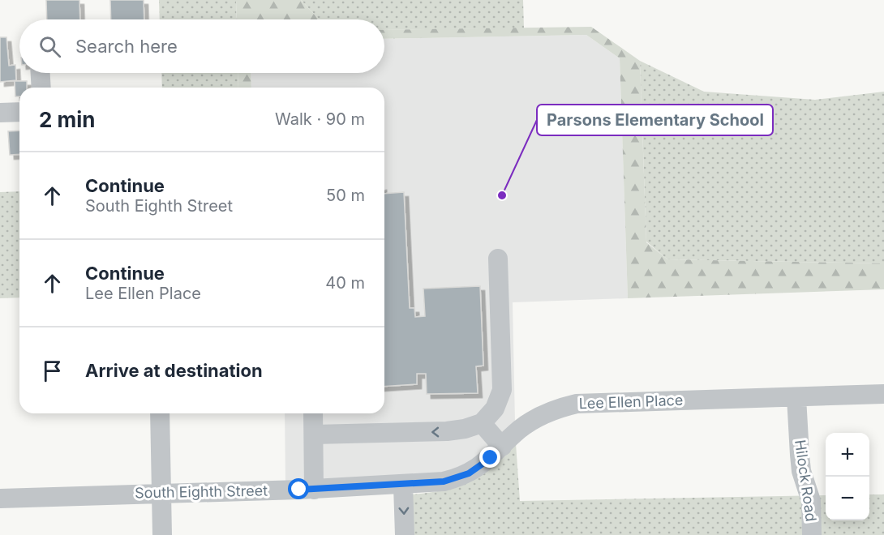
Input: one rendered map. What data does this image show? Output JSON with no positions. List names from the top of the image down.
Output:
{
  "streets": {
    "street": ["Lee Ellen Place", "Hilock Road", "South Eighth Street"]
  },
  "crossings": [
    ["Lee Ellen Place", "Hilock Road"],
    ["Lee Ellen Place", "South Eighth Street"]
  ],
  "places": ["Parsons Elementary School"],
  "page": {
    "search": "Search here",
    "heading": ["2 min", "Walk · 90 m"],
    "list": [
      ["Continue", "South Eighth Street", "50 m"],
      ["Continue", "Lee Ellen Place", "40 m"],
      "Arrive at destination"
    ],
    "map_buttons": ["+", "−"]
  }
}
